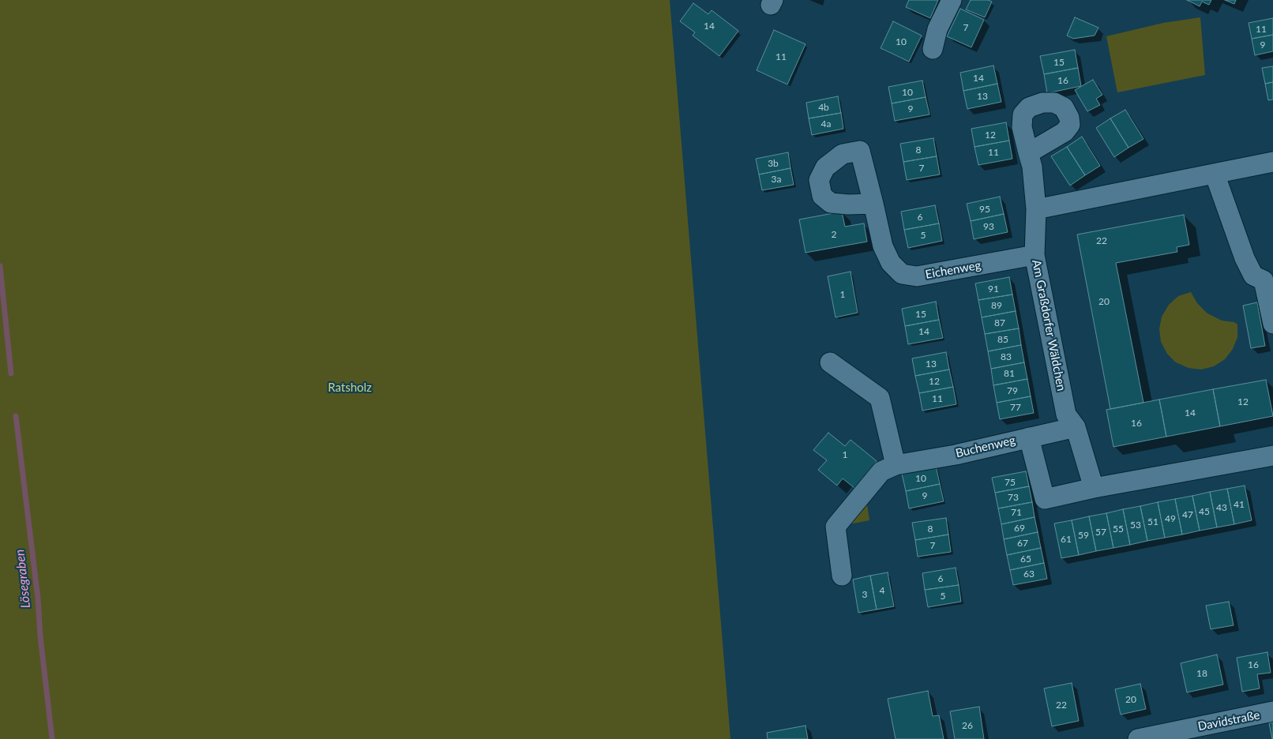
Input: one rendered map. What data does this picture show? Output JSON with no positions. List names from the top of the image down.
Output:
{
  "streets": {
    "street": [
      "Eichenweg",
      "Am Graßdorfer Wäldchen",
      "Buchenweg",
      "Davidstraße"
    ]
  },
  "crossings": [
    ["Eichenweg", "Am Graßdorfer Wäldchen"],
    ["Am Graßdorfer Wäldchen", "Buchenweg"]
  ],
  "water": ["Lösegraben"],
  "parks": ["Ratsholz"],
  "house_numbers": [
    "14",
    "7",
    "11",
    "10",
    "9",
    "11",
    "15",
    "14",
    "16",
    "10",
    "13",
    "4b",
    "9",
    "4a",
    "12",
    "8",
    "11",
    "3b",
    "7",
    "3a",
    "95",
    "6",
    "93",
    "2",
    "5",
    "22",
    "91",
    "1",
    "20",
    "89",
    "15",
    "87",
    "14",
    "85",
    "83",
    "13",
    "81",
    "12",
    "79",
    "11",
    "12",
    "77",
    "14",
    "16",
    "1",
    "10",
    "75",
    "9",
    "73",
    "41",
    "43",
    "45",
    "71",
    "47",
    "49",
    "51",
    "53",
    "69",
    "8",
    "55",
    "57",
    "59",
    "61",
    "67",
    "7",
    "65",
    "63",
    "6",
    "4",
    "3",
    "5",
    "16",
    "18",
    "20",
    "22",
    "26"
  ]
}
